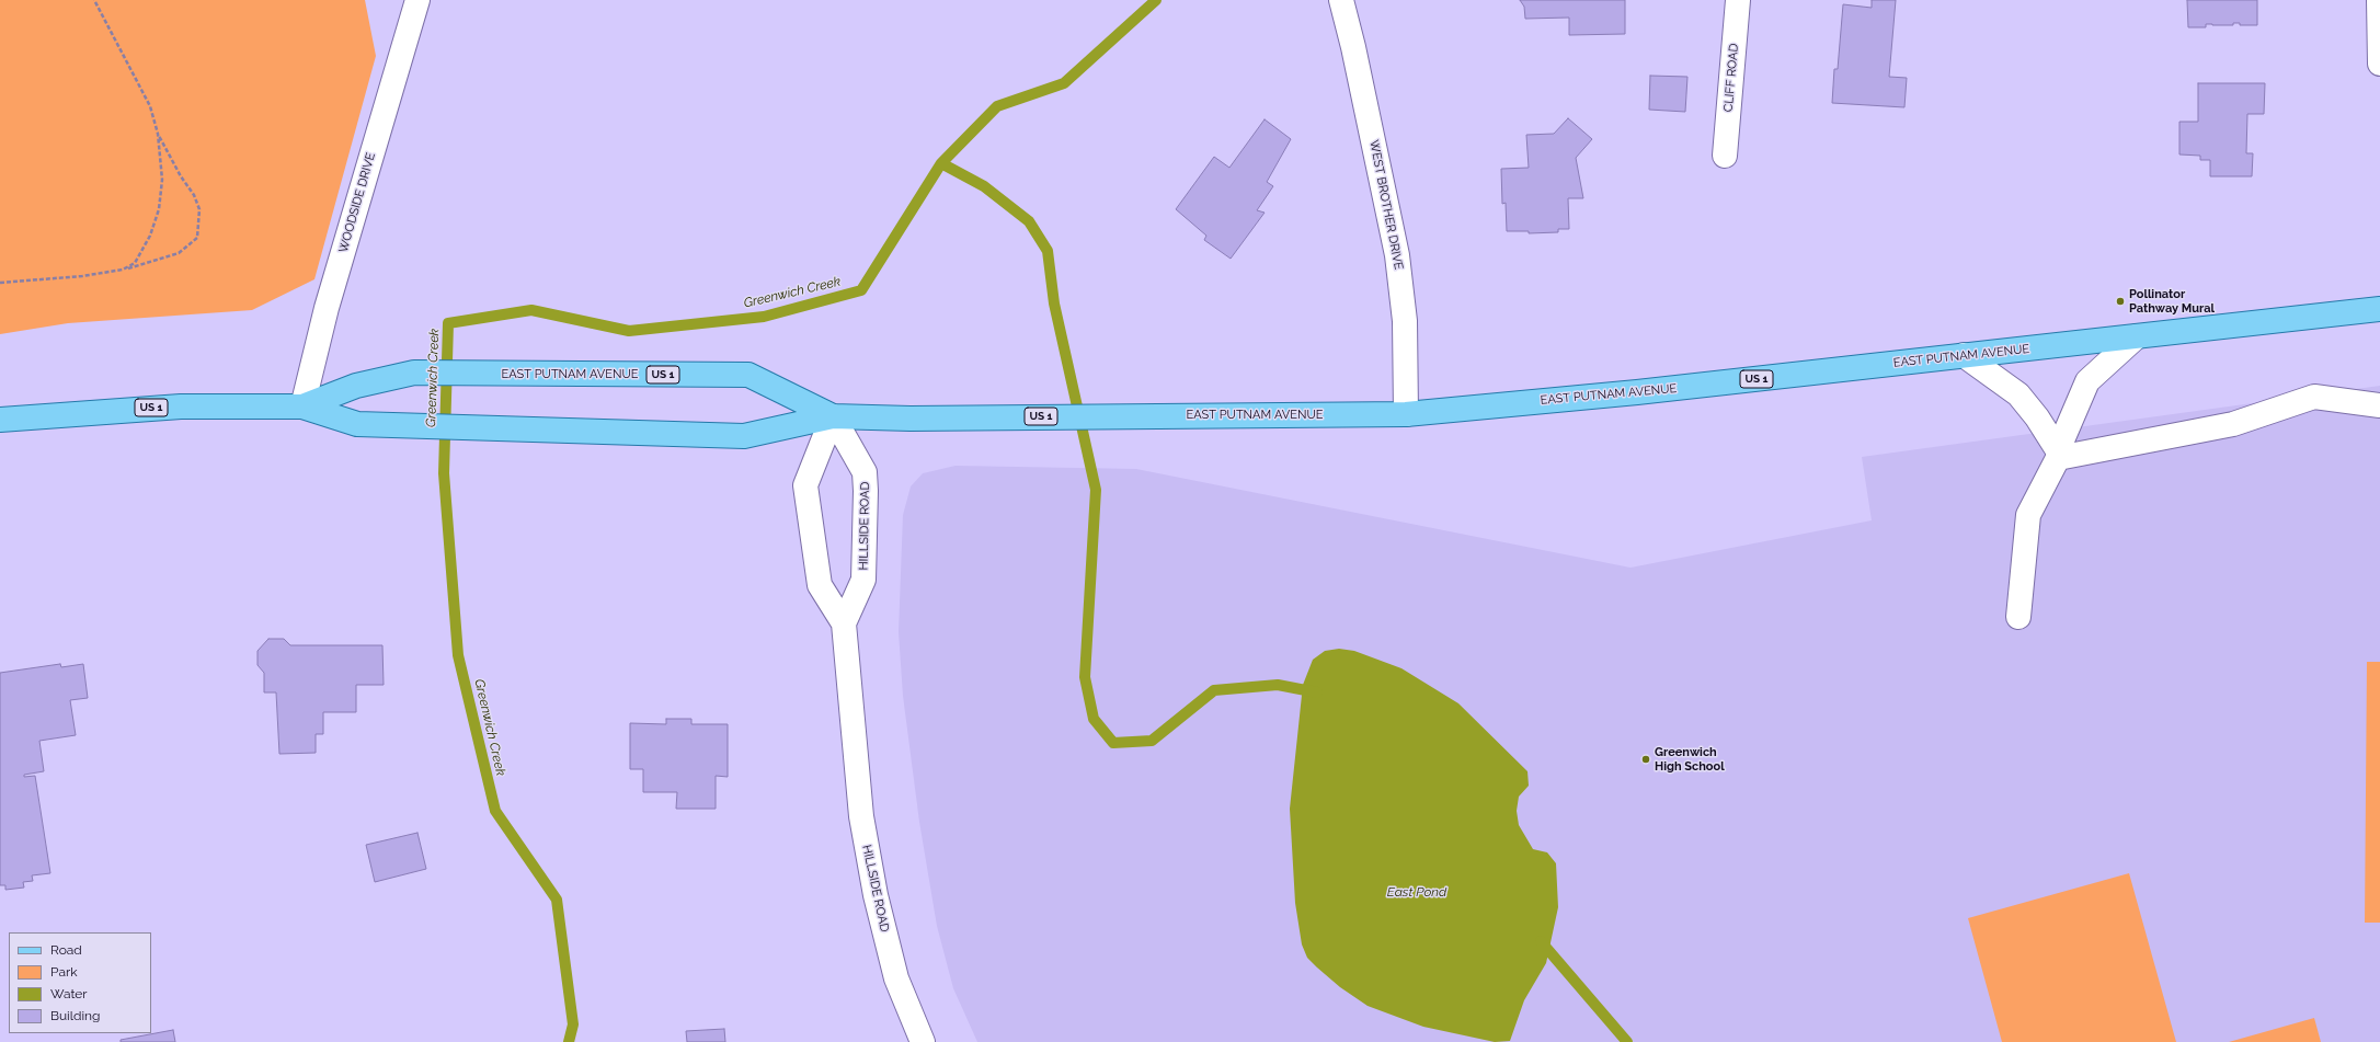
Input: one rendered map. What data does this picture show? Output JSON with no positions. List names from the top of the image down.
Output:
{
  "streets": {
    "main road": ["EAST PUTNAM AVENUE", "US 1"],
    "street": [
      "CLIFF ROAD",
      "WOODSIDE DRIVE",
      "WEST BROTHER DRIVE",
      "HILLSIDE ROAD"
    ]
  },
  "crossings": [
    ["WOODSIDE DRIVE", "EAST PUTNAM AVENUE"],
    ["WEST BROTHER DRIVE", "EAST PUTNAM AVENUE"],
    ["EAST PUTNAM AVENUE", "HILLSIDE ROAD"]
  ],
  "water": ["Greenwich Creek", "East Pond"],
  "places": ["Pollinator Pathway Mural", "Greenwich High School"],
  "legend": [
    "Road",
    "Park",
    "Water",
    "Building"
  ]
}
